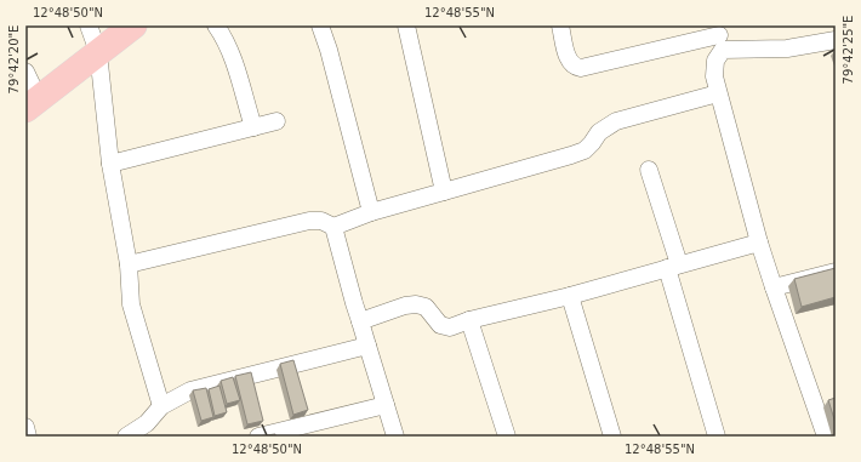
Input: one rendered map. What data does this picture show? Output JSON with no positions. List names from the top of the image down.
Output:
{
  "coordinates": [
    "12°48'50\"N",
    "12°48'55\"N",
    "79°42'25\"E",
    "79°42'20\"E"
  ]
}
